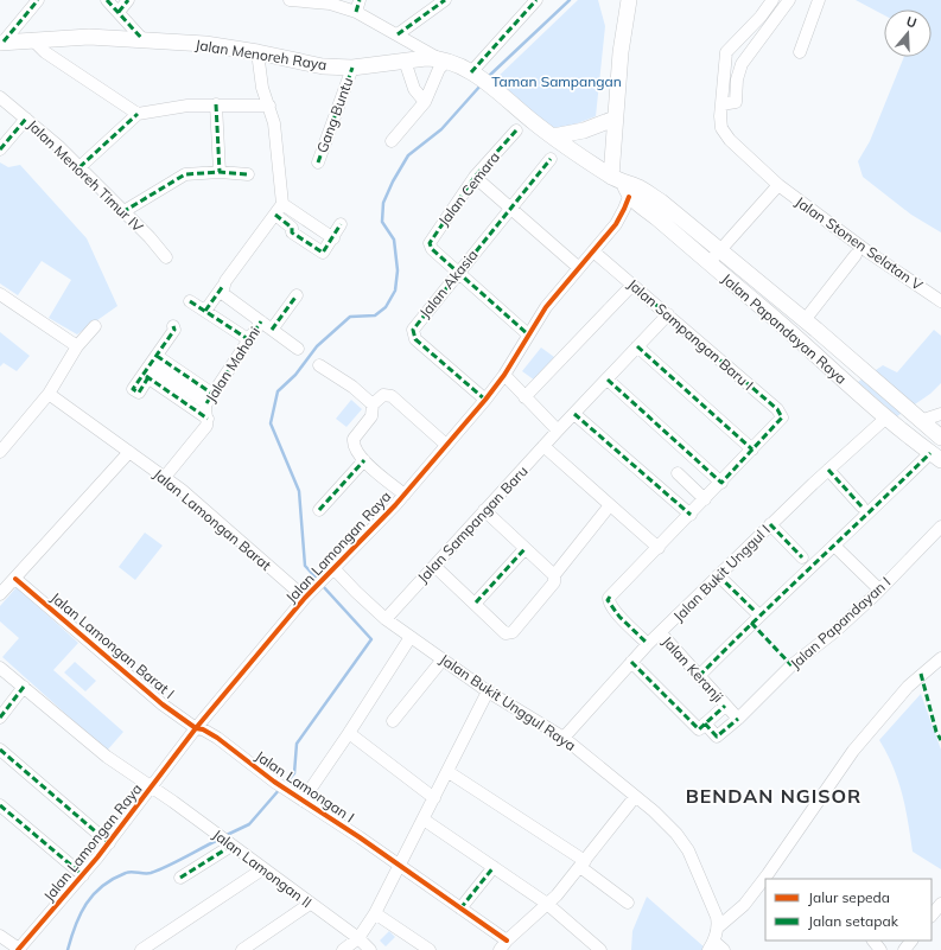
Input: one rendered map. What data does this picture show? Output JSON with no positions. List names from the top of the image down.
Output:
{
  "streets": {
    "main road": ["Jalan Menoreh Raya", "Jalan Papandayan Raya"],
    "street": [
      "Gang Buntu",
      "Jalan Menoreh Timur IV",
      "Jalan Cemara",
      "Jalan Stonen Selatan V",
      "Jalan Akasia",
      "Jalan Sampangan Baru I",
      "Jalan Mahoni",
      "Jalan Lamongan Barat",
      "Jalan Sampangan Baru",
      "Jalan Lamongan Raya",
      "Jalan Bukit Unggul I",
      "Jalan Papandayan I",
      "Jalan Lamongan Barat I",
      "Jalan Keranji",
      "Jalan Bukit Unggul Raya",
      "Jalan Lamongan I",
      "Jalan Lamongan II"
    ]
  },
  "crossings": [
    ["Jalan Menoreh Raya", "Gang Buntu"],
    ["Jalan Menoreh Raya", "Jalan Papandayan Raya"],
    ["Jalan Menoreh Raya", "Jalan Lamongan Raya"],
    ["Jalan Cemara", "Jalan Akasia"],
    ["Jalan Akasia", "Jalan Lamongan Raya"],
    ["Jalan Papandayan Raya", "Jalan Lamongan Raya"],
    ["Jalan Papandayan Raya", "Jalan Bukit Unggul I"],
    ["Jalan Sampangan Baru I", "Jalan Sampangan Baru"],
    ["Jalan Sampangan Baru I", "Jalan Lamongan Raya"],
    ["Jalan Mahoni", "Jalan Lamongan Barat"],
    ["Jalan Lamongan Barat", "Jalan Lamongan Raya"],
    ["Jalan Sampangan Baru", "Jalan Bukit Unggul Raya"],
    ["Jalan Lamongan Raya", "Jalan Lamongan Barat I"],
    ["Jalan Lamongan Raya", "Jalan Bukit Unggul Raya"],
    ["Jalan Lamongan Raya", "Jalan Lamongan I"],
    ["Jalan Lamongan Raya", "Jalan Lamongan II"],
    ["Jalan Bukit Unggul I", "Jalan Keranji"],
    ["Jalan Bukit Unggul I", "Jalan Bukit Unggul Raya"],
    ["Jalan Papandayan I", "Jalan Keranji"],
    ["Jalan Lamongan Barat I", "Jalan Lamongan I"],
    ["Jalan Bukit Unggul Raya", "Jalan Lamongan I"]
  ],
  "districts": ["BENDAN NGISOR"],
  "parks": ["Taman Sampangan"],
  "legend": ["Jalur sepeda", "Jalan setapak"],
  "north": "top"
}
